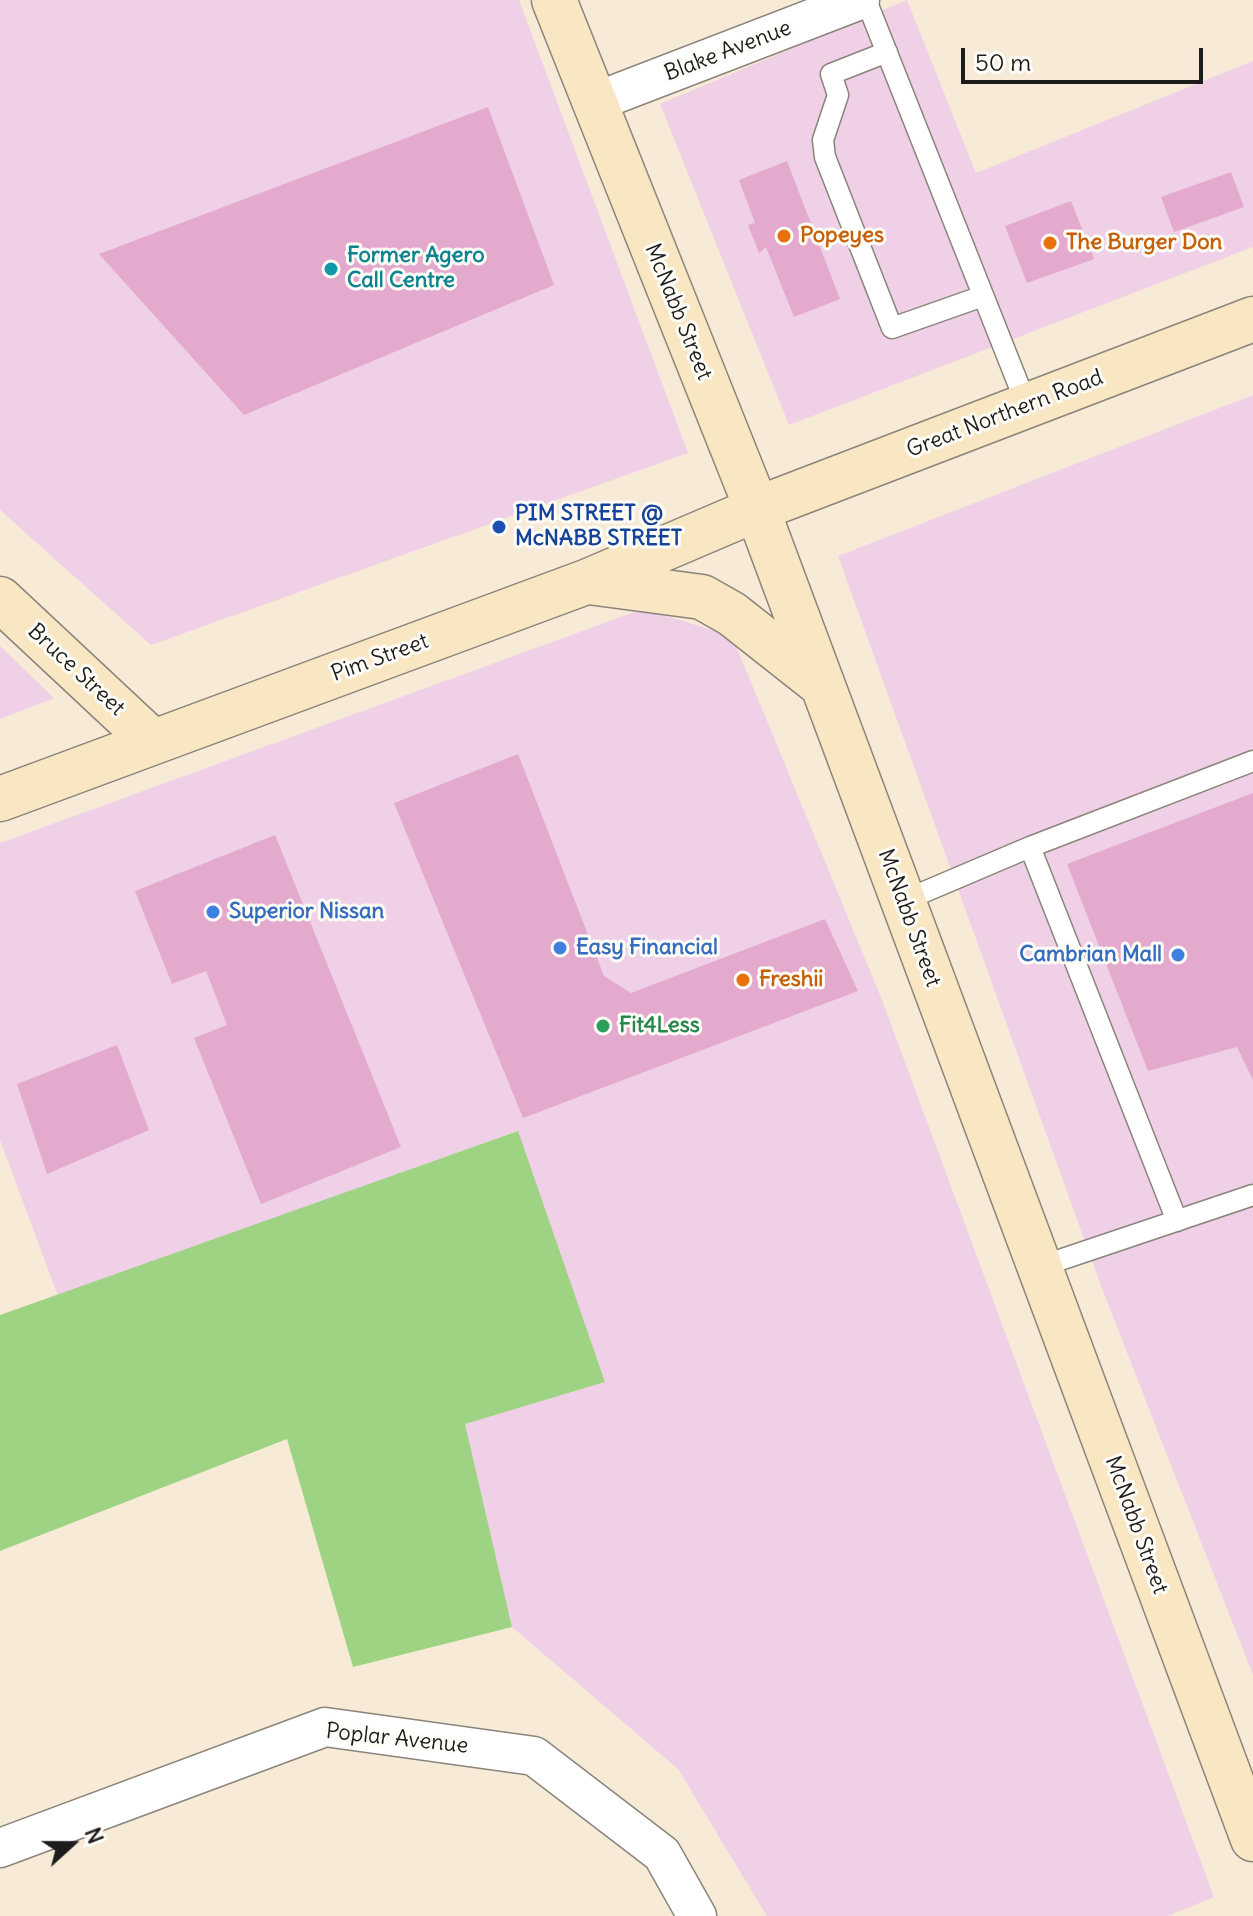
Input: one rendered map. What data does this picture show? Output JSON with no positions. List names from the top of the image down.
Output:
{
  "streets": {
    "main road": [
      "McNabb Street",
      "Great Northern Road",
      "Pim Street",
      "Bruce Street"
    ],
    "street": ["Blake Avenue", "Poplar Avenue"]
  },
  "crossings": [
    ["Blake Avenue", "McNabb Street"],
    ["McNabb Street", "Great Northern Road"],
    ["McNabb Street", "Pim Street"],
    ["Great Northern Road", "Pim Street"],
    ["Pim Street", "Bruce Street"]
  ],
  "places": [
    "Popeyes",
    "The Burger Don",
    "Former Agero Call Centre",
    "PIM STREET @ McNABB STREET",
    "Superior Nissan",
    "Easy Financial",
    "Cambrian Mall",
    "Freshii",
    "Fit4Less"
  ],
  "scale_bar": "50 m",
  "north": "right"
}
